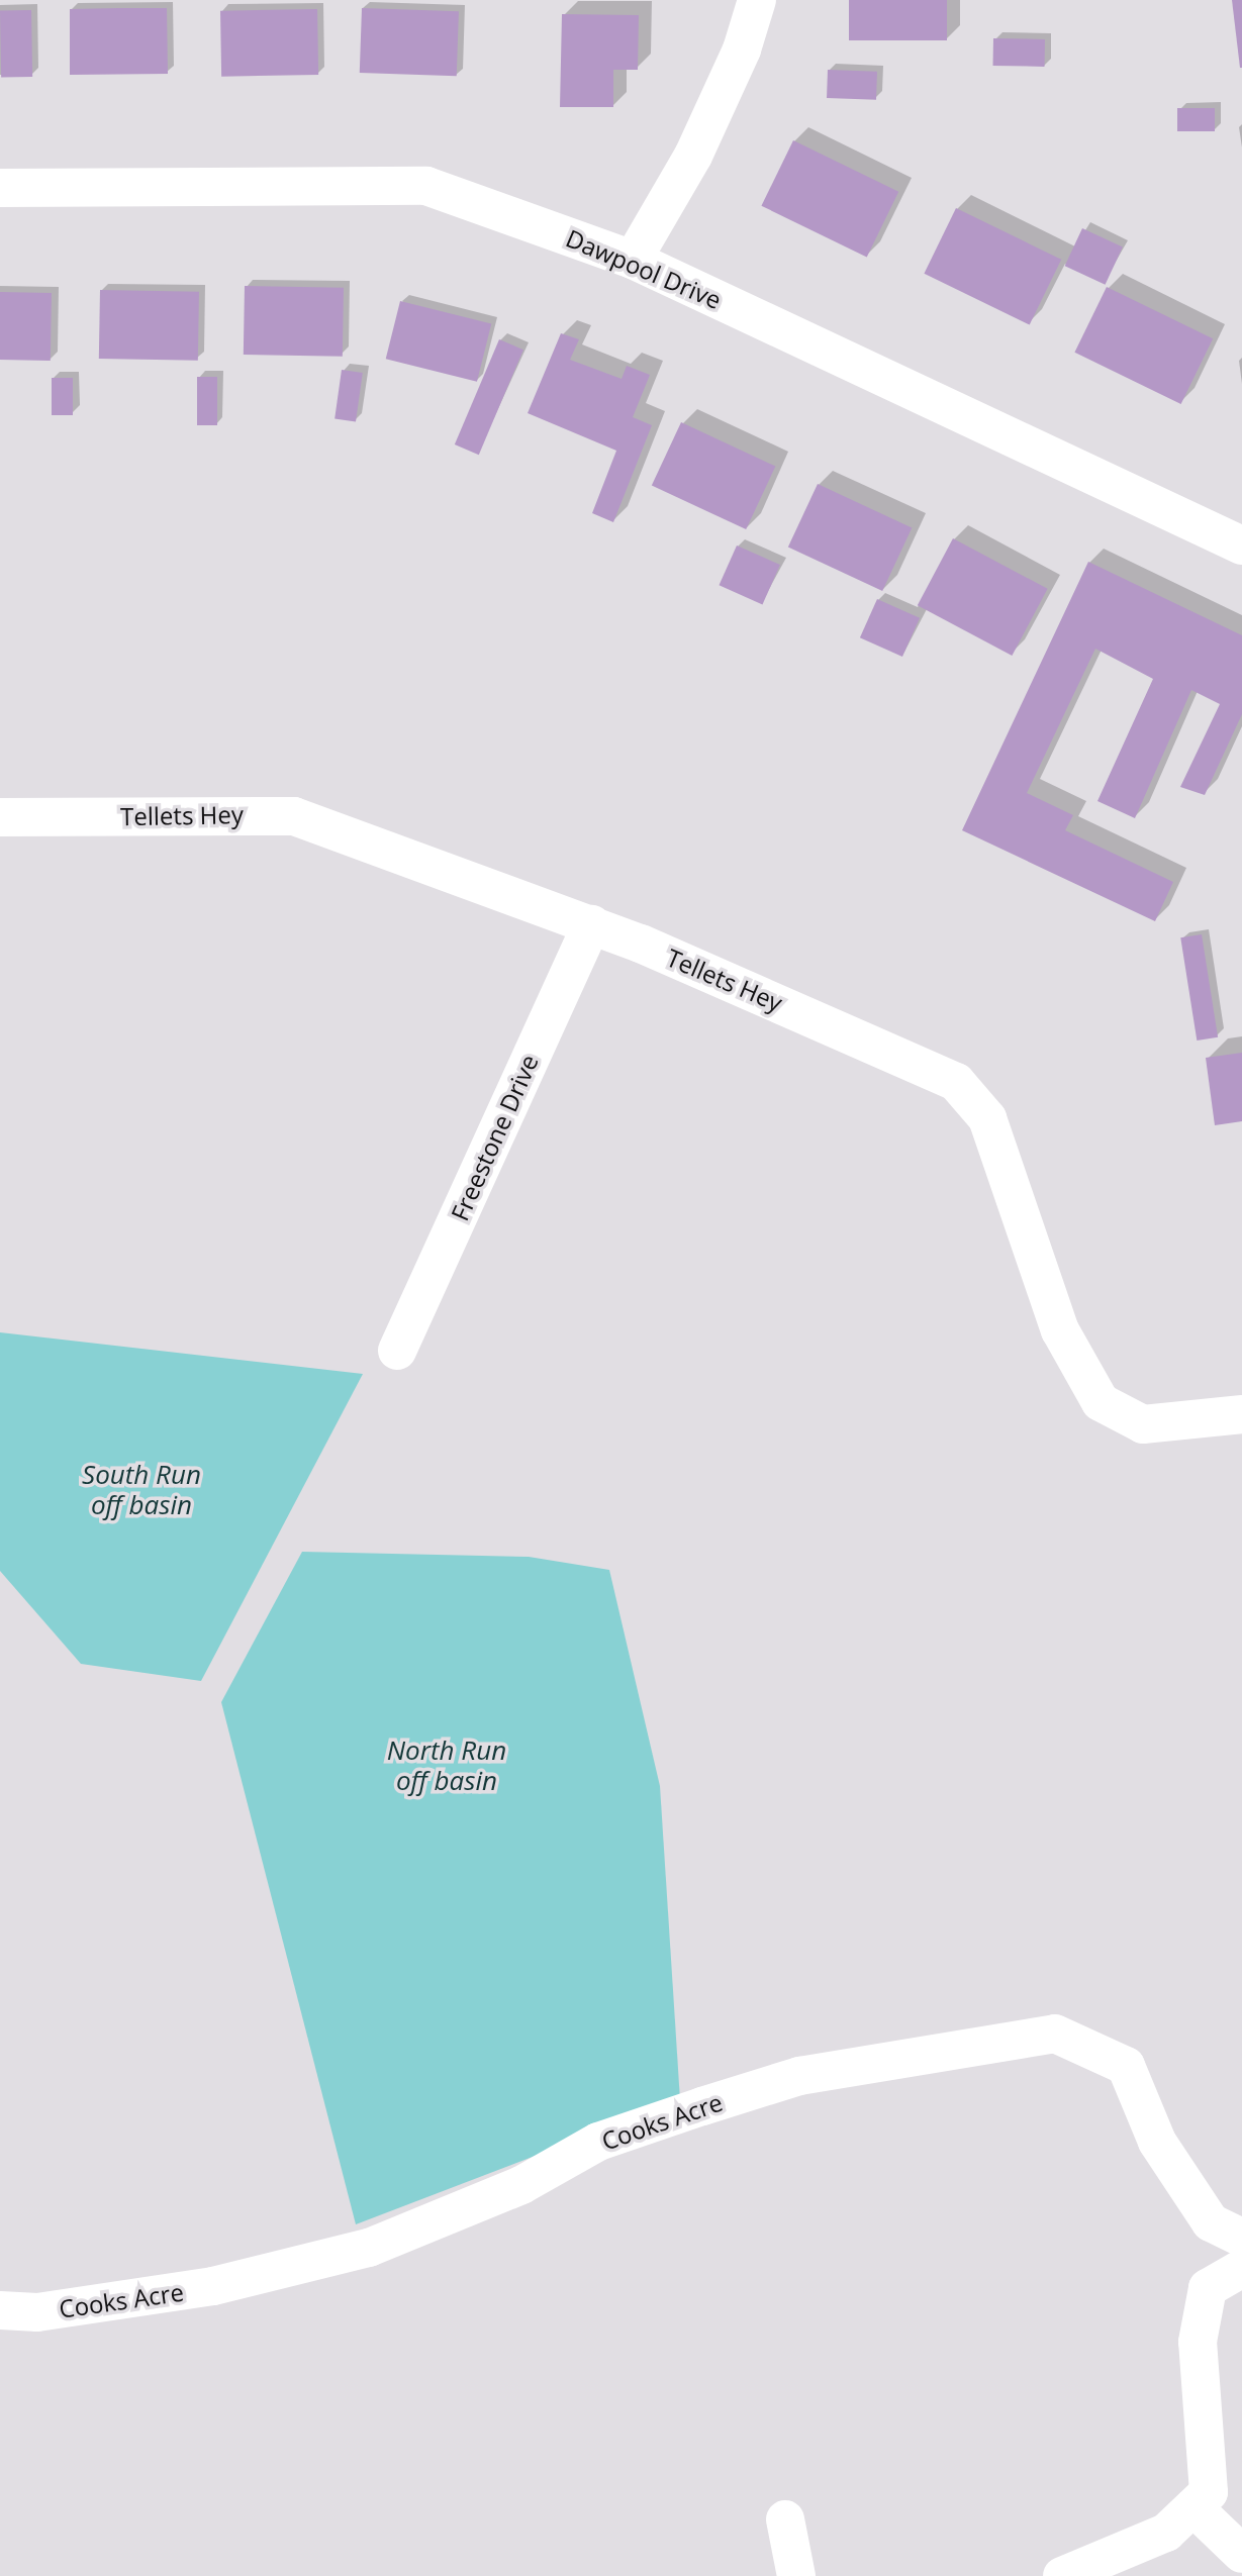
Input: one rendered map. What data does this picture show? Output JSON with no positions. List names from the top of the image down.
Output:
{
  "streets": {
    "street": [
      "Dawpool Drive",
      "Tellets Hey",
      "Freestone Drive",
      "Cooks Acre"
    ]
  },
  "crossings": [
    ["Tellets Hey", "Freestone Drive"]
  ],
  "water": ["South Run off basin", "North Run off basin"]
}
